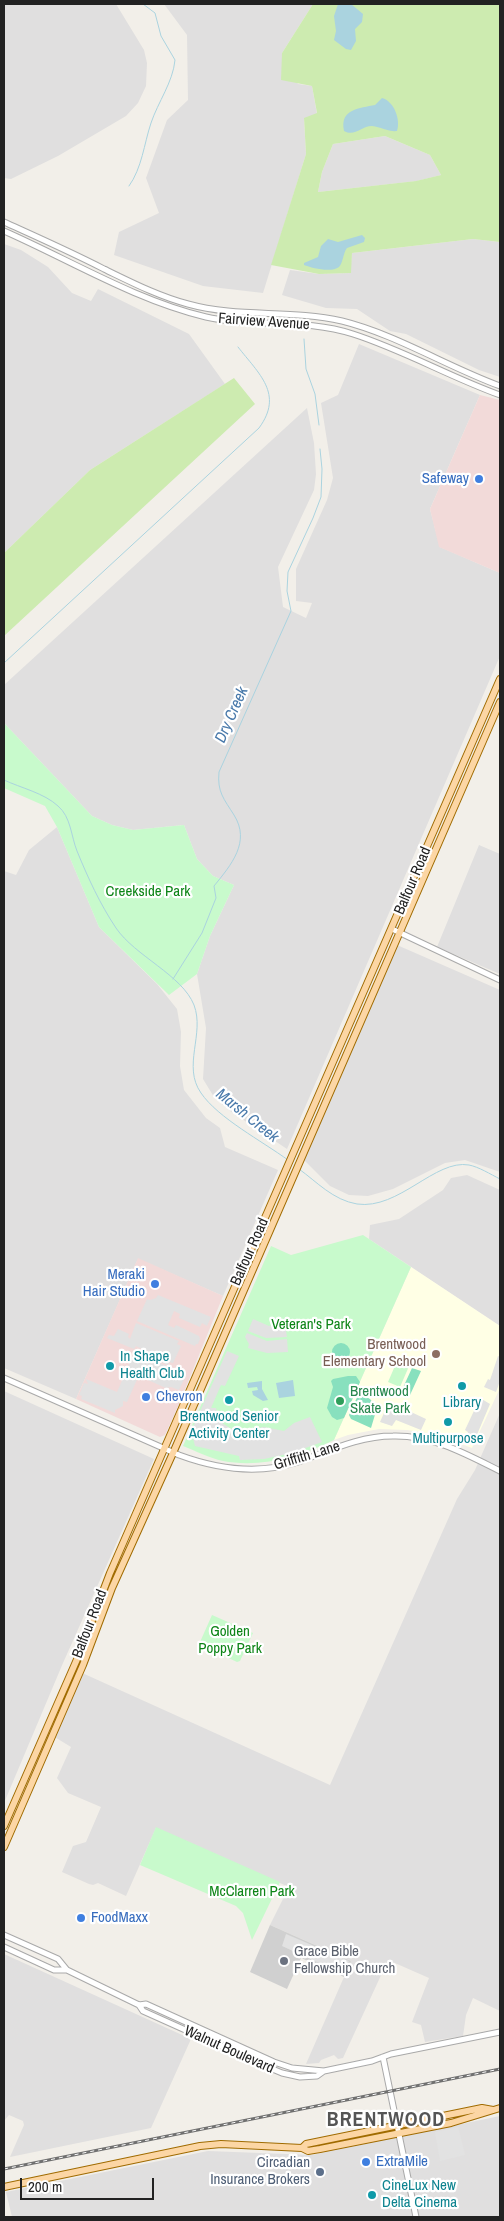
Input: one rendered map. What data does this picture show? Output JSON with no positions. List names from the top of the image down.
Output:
{
  "streets": {
    "main road": ["Balfour Road"],
    "street": ["Fairview Avenue", "Griffith Lane", "Walnut Boulevard"]
  },
  "crossings": [
    ["Balfour Road", "Griffith Lane"]
  ],
  "districts": ["BRENTWOOD"],
  "water": ["Dry Creek", "Marsh Creek"],
  "parks": [
    "Creekside Park",
    "Veteran's Park",
    "Golden Poppy Park",
    "McClarren Park"
  ],
  "places": [
    "Safeway",
    "Meraki Hair Studio",
    "Brentwood Elementary School",
    "In Shape Health Club",
    "Library",
    "Chevron",
    "Brentwood Senior Activity Center",
    "Brentwood Skate Park",
    "Multipurpose",
    "FoodMaxx",
    "Grace Bible Fellowship Church",
    "ExtraMile",
    "Circadian Insurance Brokers",
    "CineLux New Delta Cinema"
  ],
  "scale_bar": "200 m"
}
